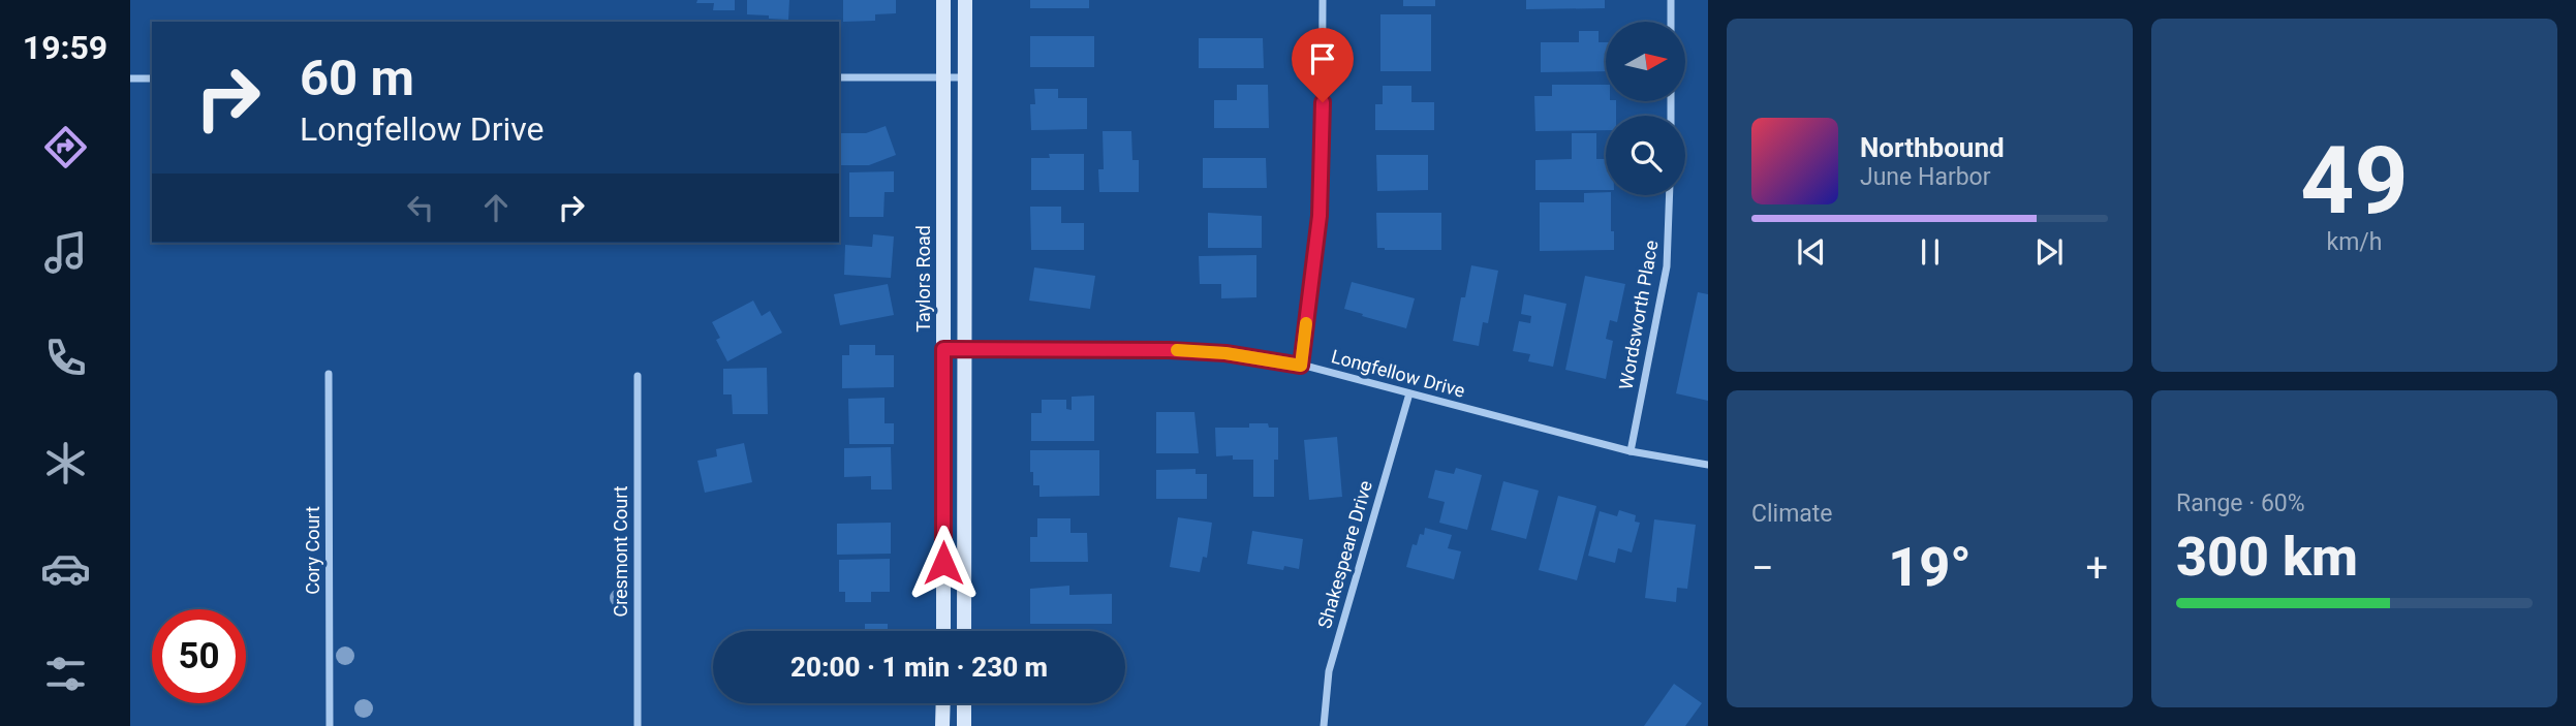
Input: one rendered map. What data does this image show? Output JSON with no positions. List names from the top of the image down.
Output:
{
  "streets": {
    "main road": ["Taylors Road"],
    "street": [
      "Wordsworth Place",
      "Longfellow Drive",
      "Cory Court",
      "Cresmont Court",
      "Shakespeare Drive"
    ]
  },
  "crossings": [
    ["Taylors Road", "Longfellow Drive"],
    ["Wordsworth Place", "Longfellow Drive"],
    ["Longfellow Drive", "Shakespeare Drive"]
  ],
  "north": "right",
  "page": {
    "tabs": "19:59",
    "tile": [
      ["49", "km/h"],
      "Climate",
      ["Range · 60%", "300 km"]
    ],
    "turn": ["60 m", "Longfellow Drive"],
    "song": ["Northbound", "June Harbor"],
    "heat": ["−", "19°", "+"],
    "limit": "50",
    "trip": "20:00 · 1 min · 230 m"
  }
}
